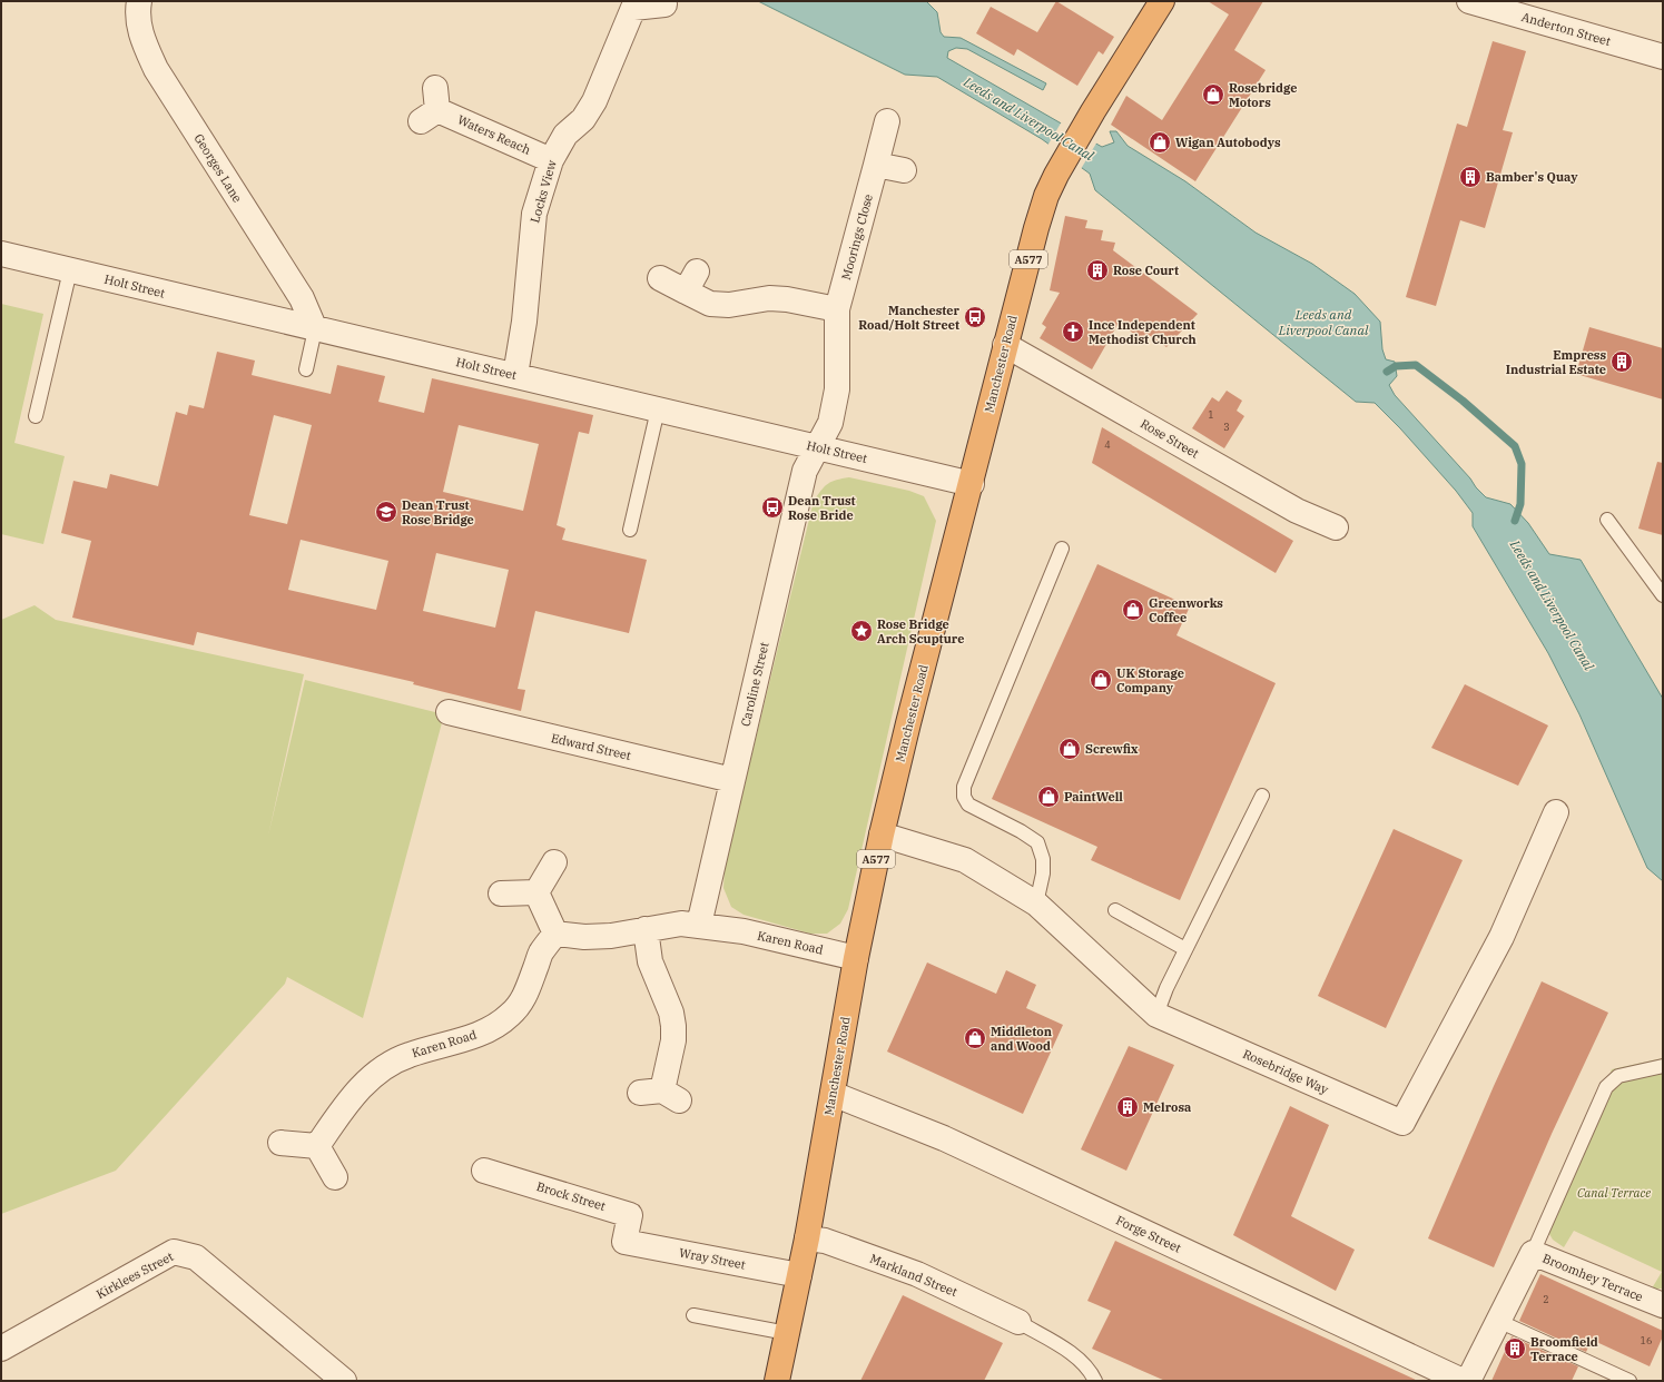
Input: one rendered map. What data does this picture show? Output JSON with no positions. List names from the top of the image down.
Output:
{
  "streets": {
    "highway": ["A577", "Manchester Road"],
    "street": [
      "Anderton Street",
      "Waters Reach",
      "Georges Lane",
      "Locks View",
      "Moorings Close",
      "Holt Street",
      "Rose Street",
      "Caroline Street",
      "Edward Street",
      "Karen Road",
      "Rosebridge Way",
      "Brock Street",
      "Forge Street",
      "Wray Street",
      "Kirklees Street",
      "Markland Street",
      "Broomhey Terrace"
    ]
  },
  "crossings": [
    ["Waters Reach", "Locks View"],
    ["Georges Lane", "Holt Street"],
    ["Locks View", "Holt Street"],
    ["Moorings Close", "Holt Street"],
    ["Moorings Close", "Caroline Street"],
    ["Holt Street", "Manchester Road"],
    ["Holt Street", "Caroline Street"],
    ["Manchester Road", "Rose Street"],
    ["Manchester Road", "Karen Road"],
    ["Manchester Road", "Rosebridge Way"],
    ["Manchester Road", "Forge Street"],
    ["Manchester Road", "Wray Street"],
    ["Manchester Road", "Markland Street"],
    ["Caroline Street", "Edward Street"],
    ["Caroline Street", "Karen Road"],
    ["Brock Street", "Wray Street"]
  ],
  "water": ["Leeds and Liverpool Canal"],
  "parks": ["Canal Terrace"],
  "places": {
    "shop": [
      "Rosebridge Motors",
      "Wigan Autobodys",
      "Greenworks Coffee",
      "UK Storage Company",
      "Screwfix",
      "PaintWell",
      "Middleton and Wood"
    ],
    "building": [
      "Bamber's Quay",
      "Rose Court",
      "Empress Industrial Estate",
      "Melrosa",
      "Broomfield Terrace"
    ],
    "bus stop": ["Manchester Road/Holt Street", "Dean Trust Rose Bride"],
    "church": ["Ince Independent Methodist Church"],
    "school or university": ["Dean Trust Rose Bridge"],
    "place": ["Rose Bridge Arch Scupture"]
  },
  "house_numbers": [
    "1",
    "3",
    "4",
    "2",
    "16"
  ]
}
